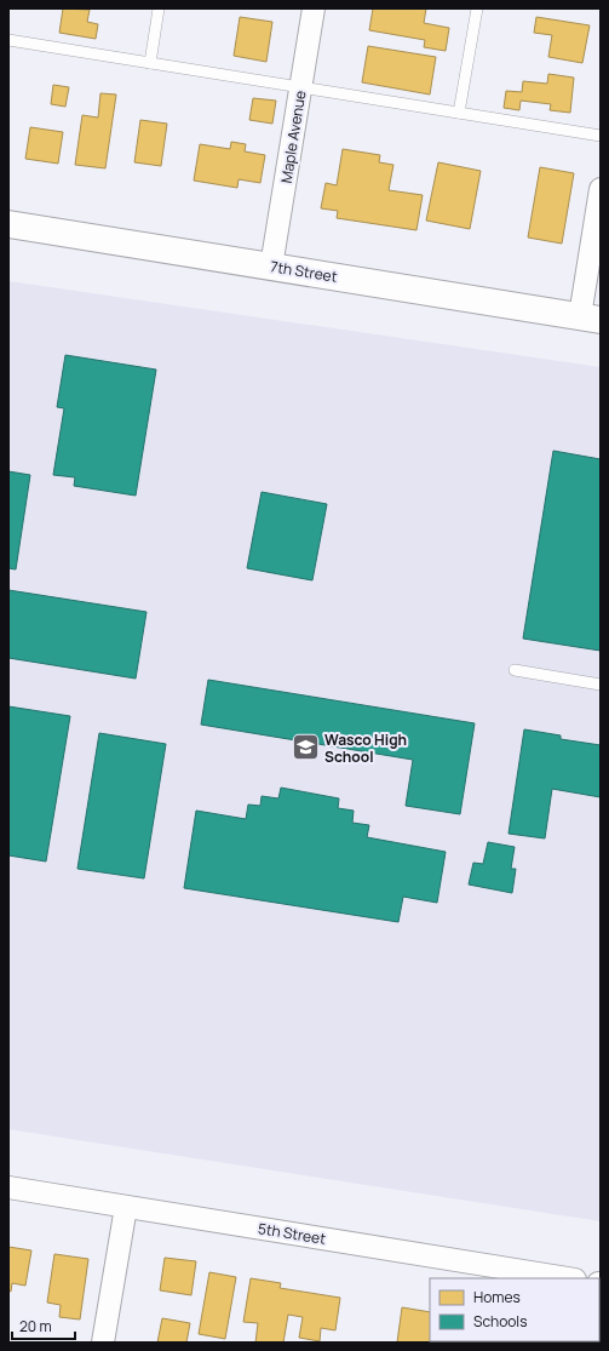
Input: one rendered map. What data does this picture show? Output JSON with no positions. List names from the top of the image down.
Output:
{
  "streets": {
    "street": ["Maple Avenue", "7th Street", "5th Street"]
  },
  "crossings": [
    ["Maple Avenue", "7th Street"]
  ],
  "places": {
    "school or university": ["Wasco High School"]
  },
  "legend": ["Homes", "Schools"],
  "scale_bar": "20 m"
}
